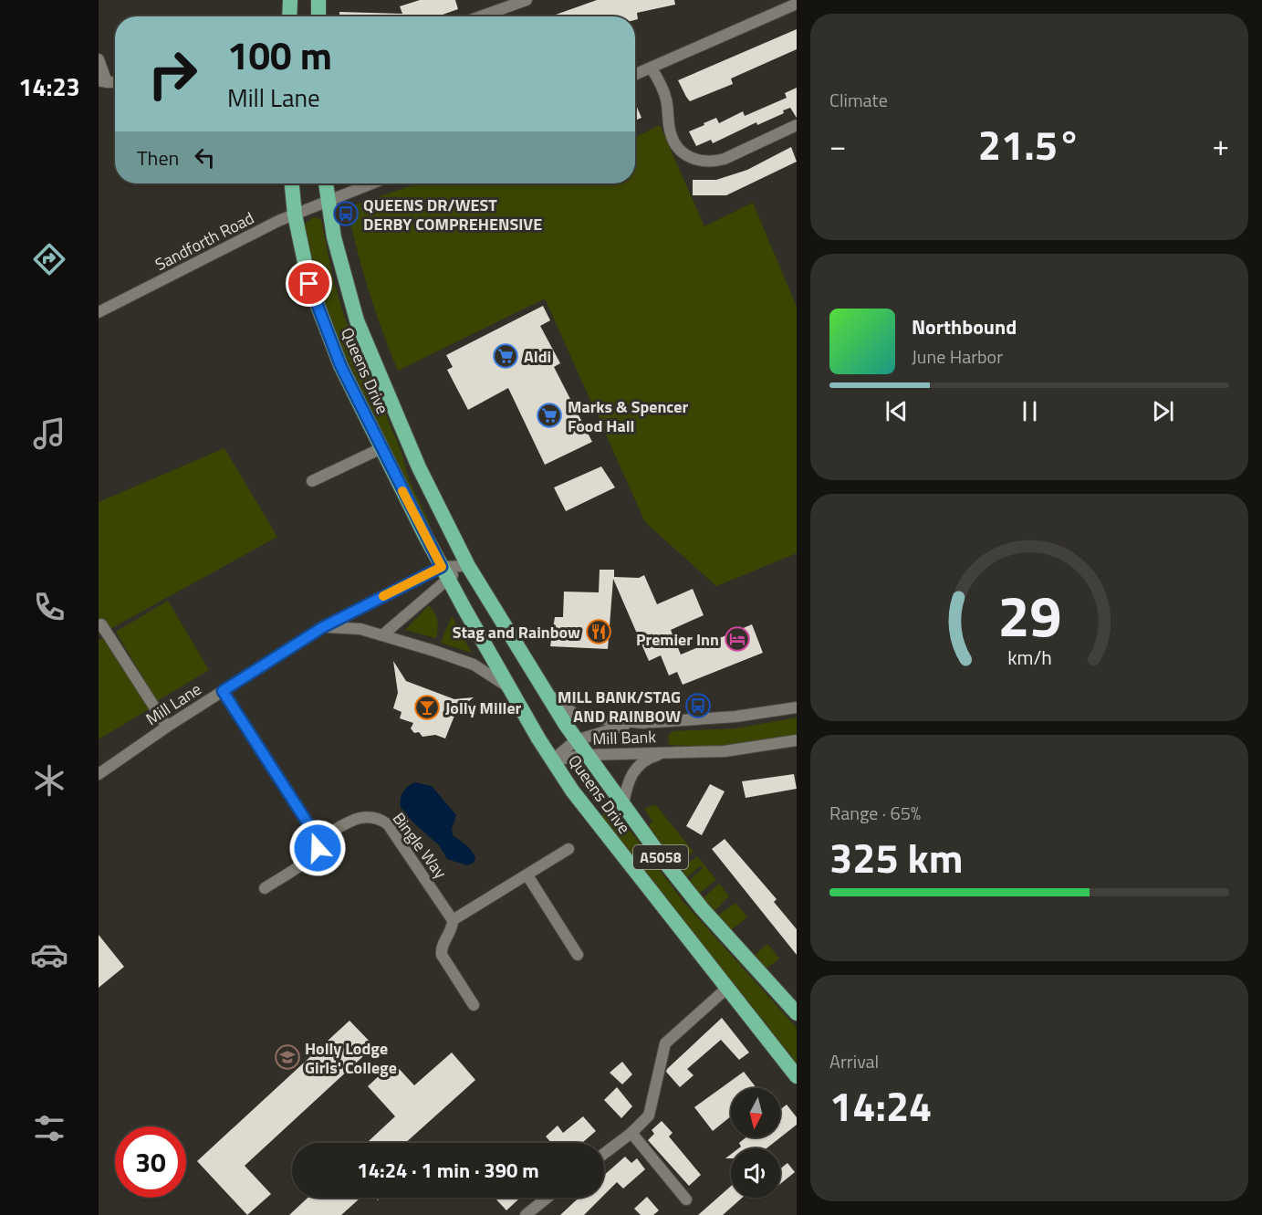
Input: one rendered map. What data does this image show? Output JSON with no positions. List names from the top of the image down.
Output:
{
  "streets": {
    "highway": ["Queens Drive", "A5058"],
    "street": [
      "Sandforth Road",
      "Mill Lane",
      "Mill Bank",
      "Bingle Way"
    ]
  },
  "crossings": [
    ["Sandforth Road", "Queens Drive"],
    ["Queens Drive", "Mill Lane"],
    ["Queens Drive", "Mill Bank"]
  ],
  "places": {
    "bus stop": ["QUEENS DR/WEST DERBY COMPREHENSIVE", "MILL BANK/STAG AND RAINBOW"],
    "supermarket": ["Aldi", "Marks & Spencer Food Hall"],
    "restaurant": ["Stag and Rainbow"],
    "hotel": ["Premier Inn"],
    "bar": ["Jolly Miller"],
    "school or university": ["Holly Lodge Girls' College"]
  },
  "north": "bottom",
  "page": {
    "tabs": "14:23",
    "tile": [
      "Climate",
      ["Range · 65%", "325 km"],
      ["Arrival", "14:24"]
    ],
    "turn": ["100 m", "Mill Lane"],
    "heat": ["−", "21.5°", "+"],
    "then": "Then",
    "song": ["Northbound", "June Harbor"],
    "limit": "30",
    "trip": "14:24 · 1 min · 390 m",
    "gauge": ["29", "km/h"]
  }
}
